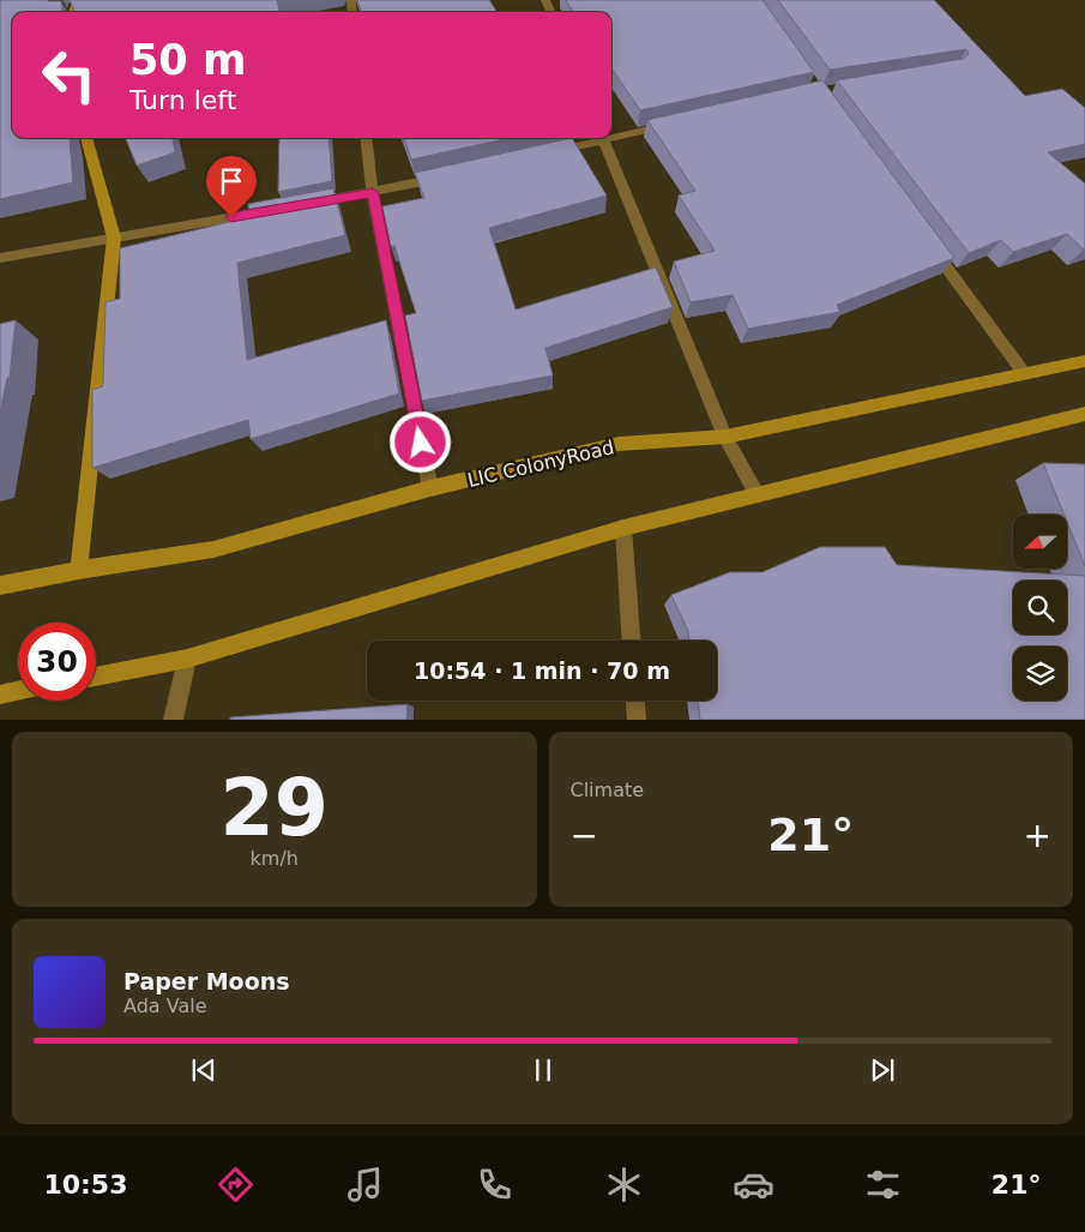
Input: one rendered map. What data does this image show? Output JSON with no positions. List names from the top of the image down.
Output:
{
  "streets": {
    "main road": ["LIC ColonyRoad"]
  },
  "north": "left",
  "page": {
    "turn": ["50 m", "Turn left"],
    "limit": "30",
    "trip": "10:54 · 1 min · 70 m",
    "tile": [
      ["29", "km/h"],
      "Climate"
    ],
    "heat": ["−", "21°", "+"],
    "song": ["Paper Moons", "Ada Vale"],
    "tabs": ["10:53", "21°"]
  }
}
